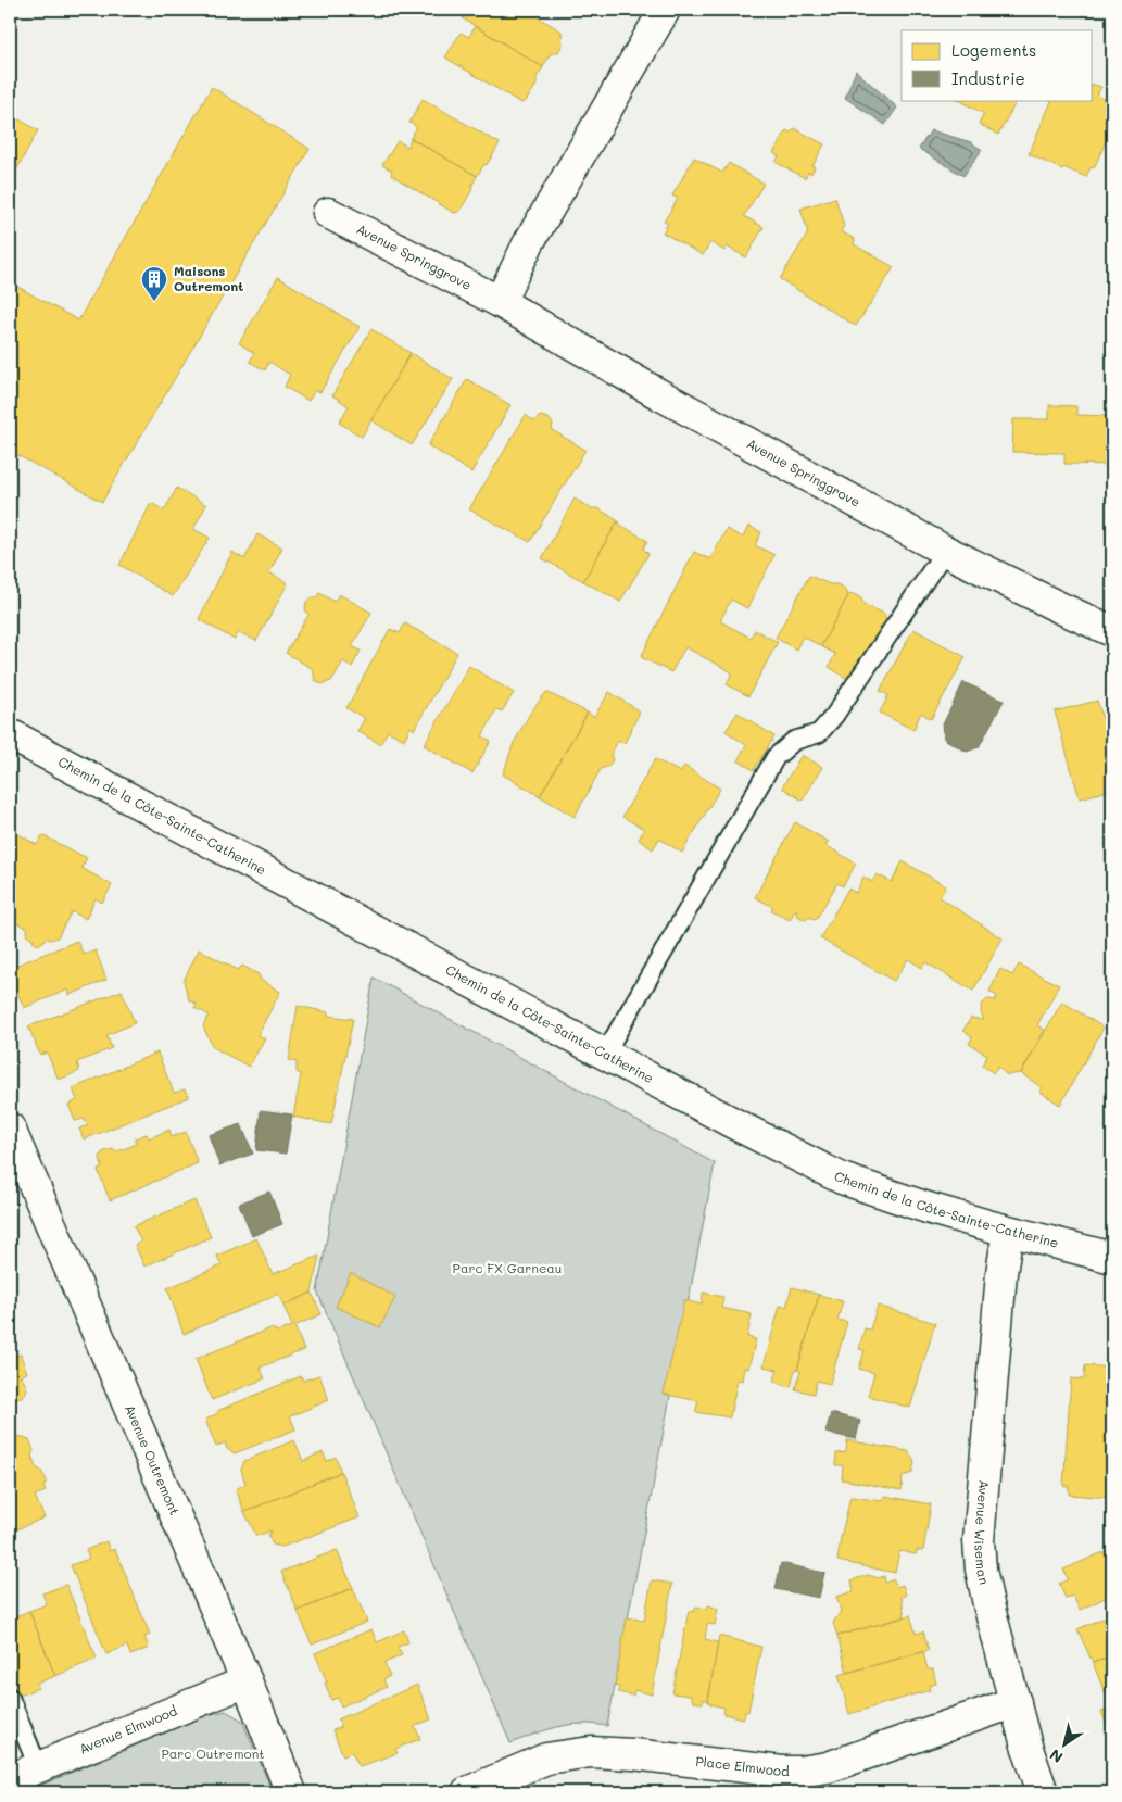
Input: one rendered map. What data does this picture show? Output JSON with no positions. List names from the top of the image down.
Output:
{
  "streets": {
    "street": [
      "Avenue Springgrove",
      "Chemin de la Côte-Sainte-Catherine",
      "Avenue Outremont",
      "Avenue Wiseman",
      "Avenue Elmwood",
      "Place Elmwood"
    ]
  },
  "crossings": [
    ["Chemin de la Côte-Sainte-Catherine", "Avenue Wiseman"],
    ["Avenue Outremont", "Avenue Elmwood"],
    ["Avenue Wiseman", "Place Elmwood"]
  ],
  "parks": ["Parc FX Garneau", "Parc Outremont"],
  "places": {
    "building": ["Maisons Outremont"]
  },
  "legend": ["Logements", "Industrie"],
  "north": "bottom left"
}
